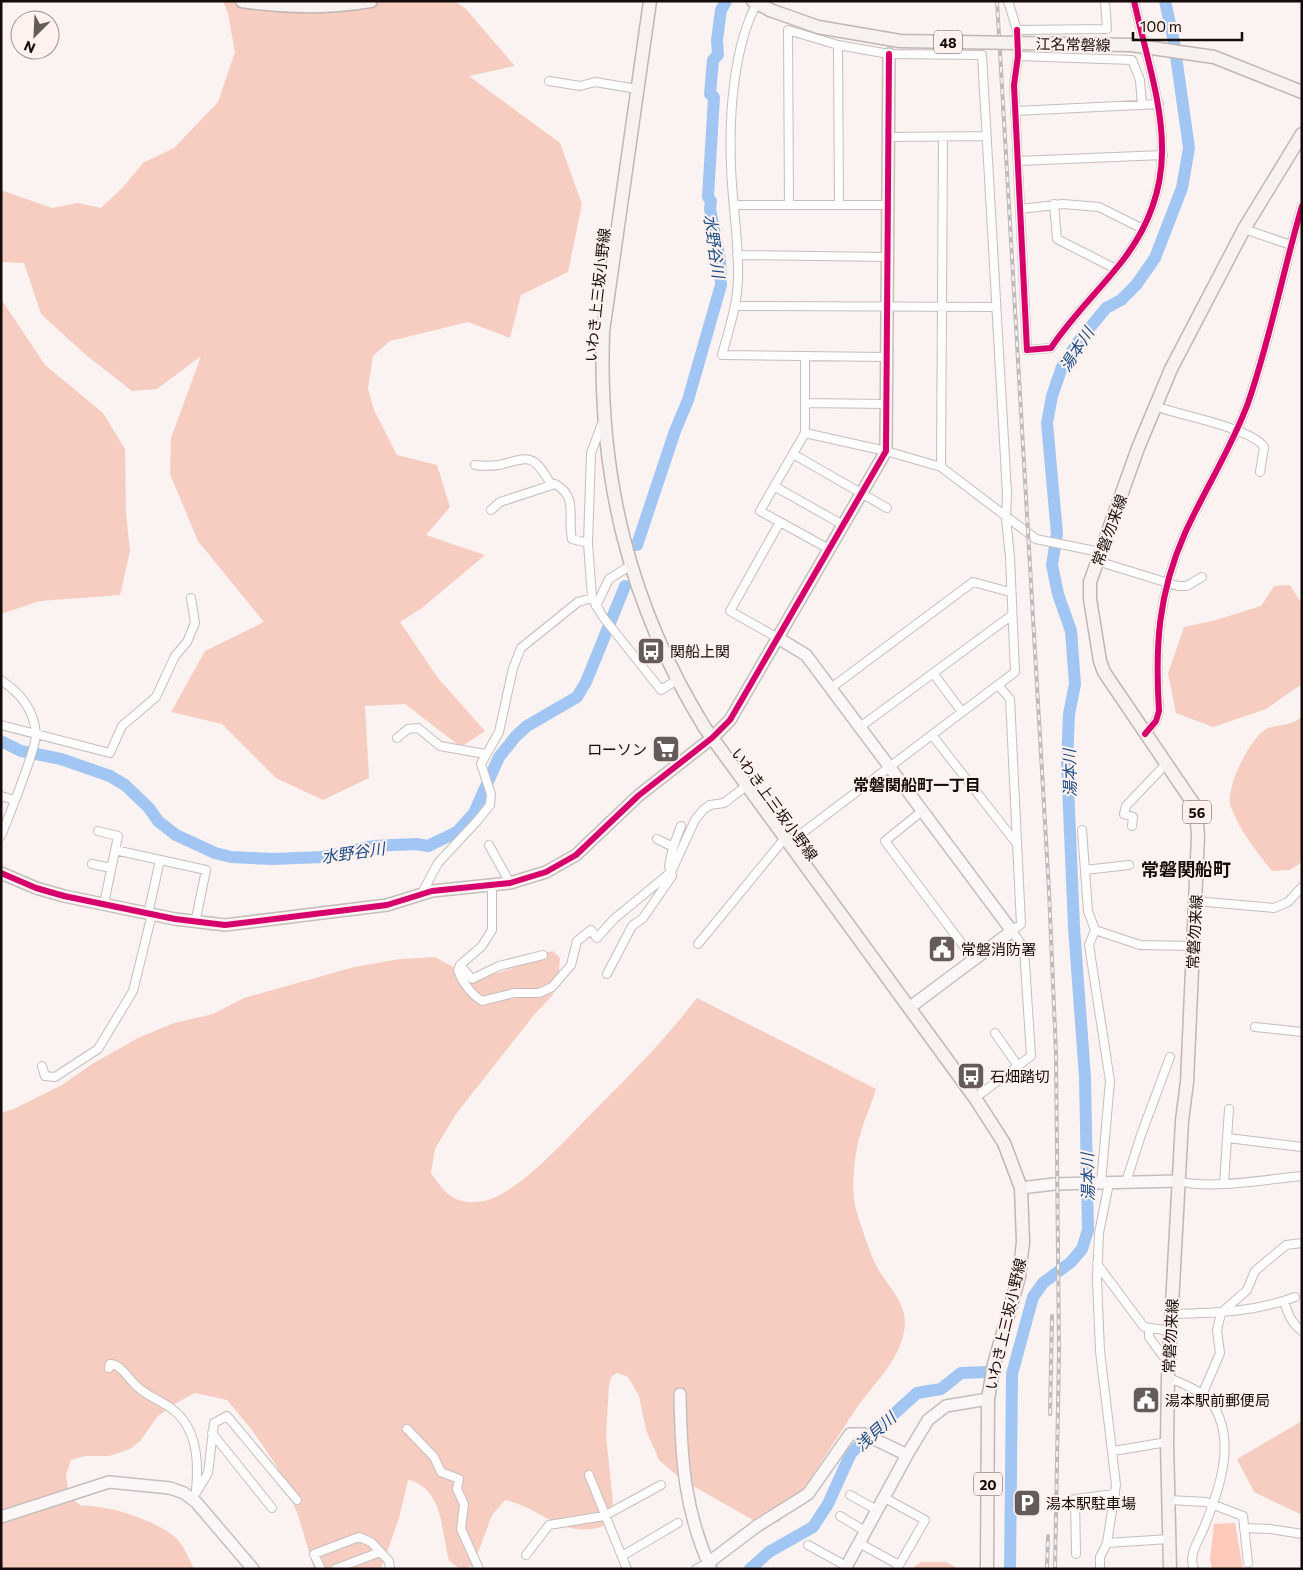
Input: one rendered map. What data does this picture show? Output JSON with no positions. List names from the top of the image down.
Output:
{
  "streets": {
    "main road": [
      "48",
      "江名常磐線",
      "いわき上三坂小野線",
      "常磐勿来線",
      "56",
      "20"
    ]
  },
  "districts": ["常磐関船町一丁目", "常磐関船町"],
  "water": ["水野谷川", "湯本川", "浅貝川"],
  "places": {
    "bus stop": ["関船上関", "石畑踏切"],
    "supermarket": ["ローソン"],
    "public building": ["常磐消防署", "湯本駅前郵便局"],
    "parking": ["湯本駅駐車場"]
  },
  "scale_bar": "100 m",
  "north": "bottom left"
}
